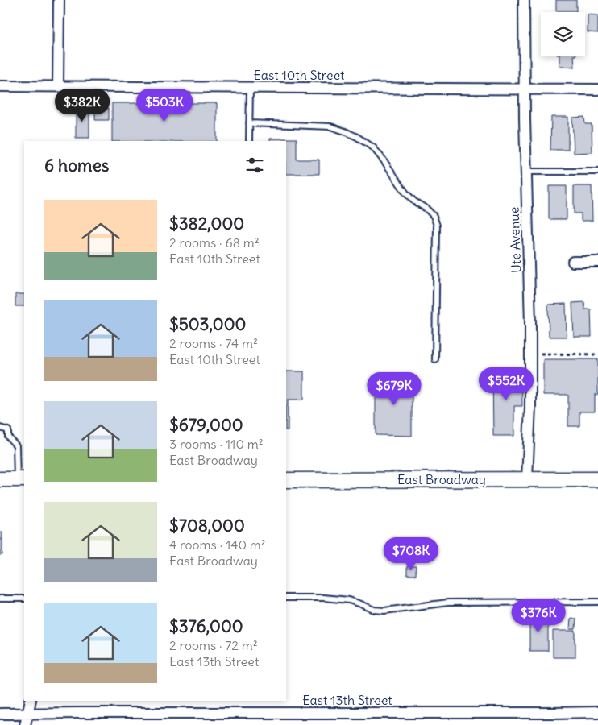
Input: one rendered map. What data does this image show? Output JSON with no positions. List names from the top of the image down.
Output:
{
  "streets": {
    "main road": ["East Broadway"],
    "street": ["East 10th Street", "Ute Avenue", "East 13th Street"]
  },
  "crossings": [
    ["East 10th Street", "Ute Avenue"],
    ["Ute Avenue", "East Broadway"]
  ],
  "page": {
    "price": [
      "$382K",
      "$503K",
      "$552K",
      "$679K",
      "$708K",
      "$376K"
    ],
    "heading": "6 homes",
    "list": [
      {
        "name": "$382,000",
        "note": "2 rooms · 68 m² · East 10th Street"
      },
      {
        "name": "$503,000",
        "note": "2 rooms · 74 m² · East 10th Street"
      },
      {
        "name": "$679,000",
        "note": "3 rooms · 110 m² · East Broadway"
      },
      {
        "name": "$708,000",
        "note": "4 rooms · 140 m² · East Broadway"
      },
      {
        "name": "$376,000",
        "note": "2 rooms · 72 m² · East 13th Street"
      }
    ]
  }
}
